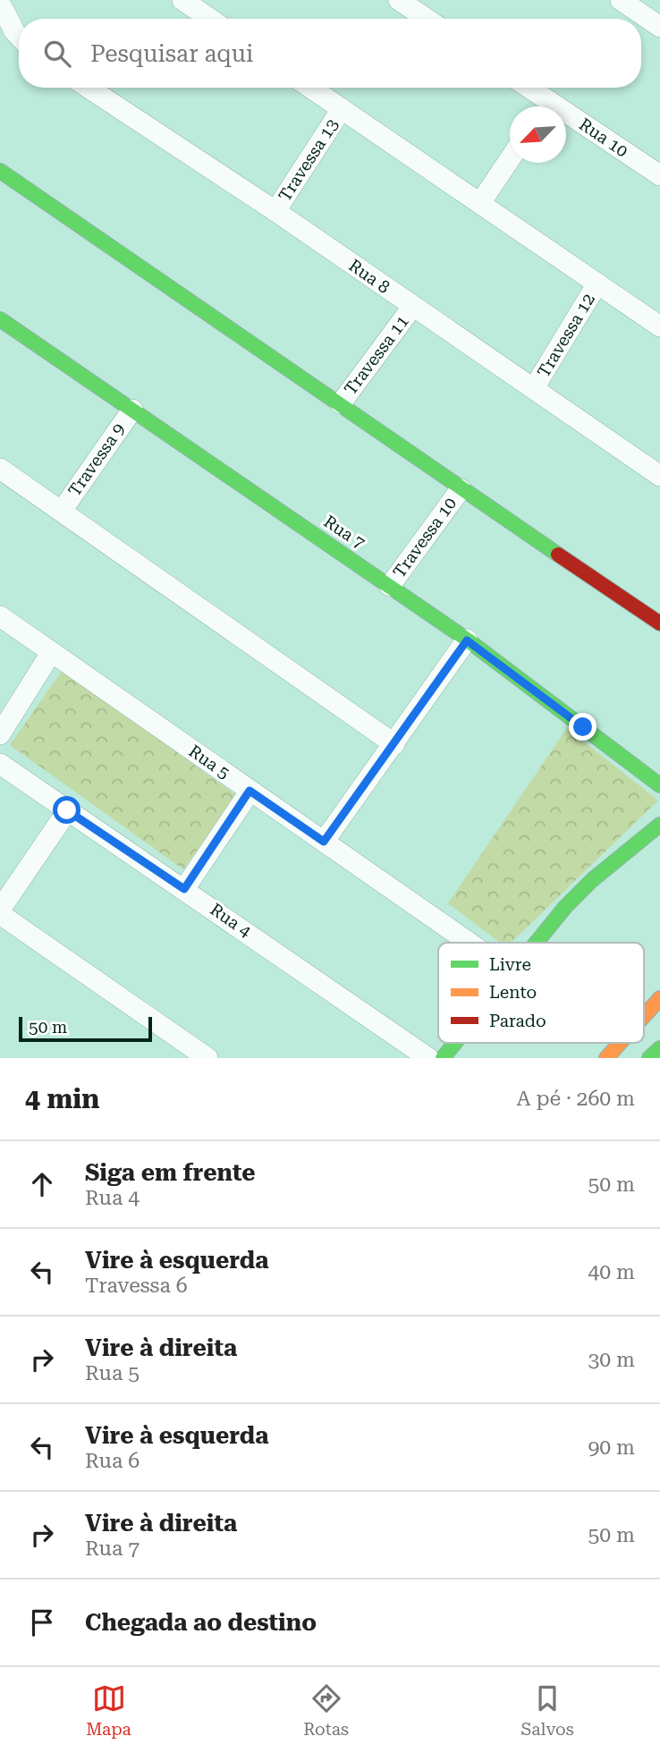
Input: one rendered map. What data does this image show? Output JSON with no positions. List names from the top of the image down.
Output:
{
  "streets": {
    "street": [
      "Rua 10",
      "Travessa 13",
      "Rua 8",
      "Travessa 12",
      "Travessa 11",
      "Travessa 9",
      "Rua 7",
      "Travessa 10",
      "Rua 5",
      "Rua 4"
    ]
  },
  "crossings": [
    ["Travessa 13", "Rua 8"],
    ["Rua 8", "Travessa 12"],
    ["Rua 8", "Travessa 11"],
    ["Travessa 9", "Rua 7"],
    ["Rua 7", "Travessa 10"]
  ],
  "legend": ["Livre", "Lento", "Parado"],
  "scale_bar": "50 m",
  "north": "bottom left",
  "page": {
    "search": "Pesquisar aqui",
    "scale": "50 m",
    "heading": ["4 min", "A pé · 260 m"],
    "list": [
      ["Siga em frente", "Rua 4", "50 m"],
      ["Vire à esquerda", "Travessa 6", "40 m"],
      ["Vire à direita", "Rua 5", "30 m"],
      ["Vire à esquerda", "Rua 6", "90 m"],
      ["Vire à direita", "Rua 7", "50 m"],
      "Chegada ao destino"
    ],
    "nav": ["Mapa", "Rotas", "Salvos"]
  }
}
